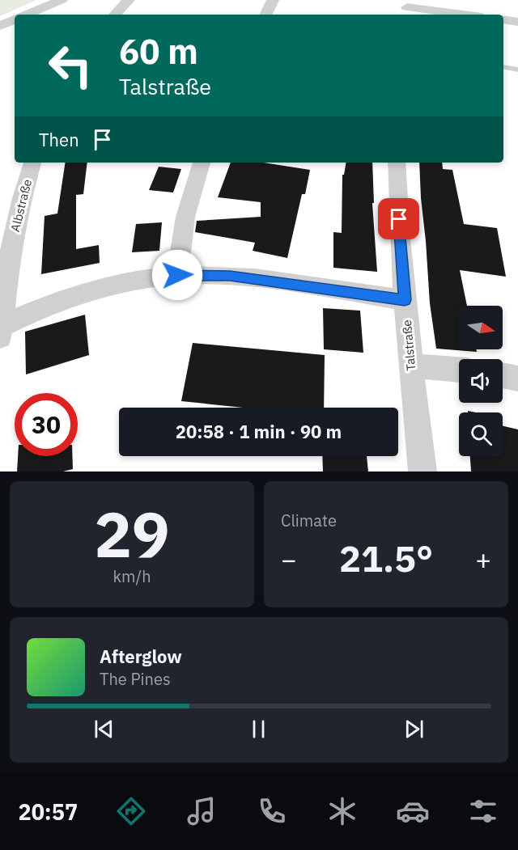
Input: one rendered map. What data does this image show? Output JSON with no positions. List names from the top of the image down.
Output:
{
  "streets": {
    "street": ["Albstraße", "Talstraße"]
  },
  "north": "right",
  "page": {
    "turn": ["60 m", "Talstraße"],
    "then": "Then",
    "limit": "30",
    "trip": "20:58 · 1 min · 90 m",
    "tile": [
      ["29", "km/h"],
      "Climate"
    ],
    "heat": ["−", "21.5°", "+"],
    "song": ["Afterglow", "The Pines"],
    "tabs": "20:57"
  }
}
